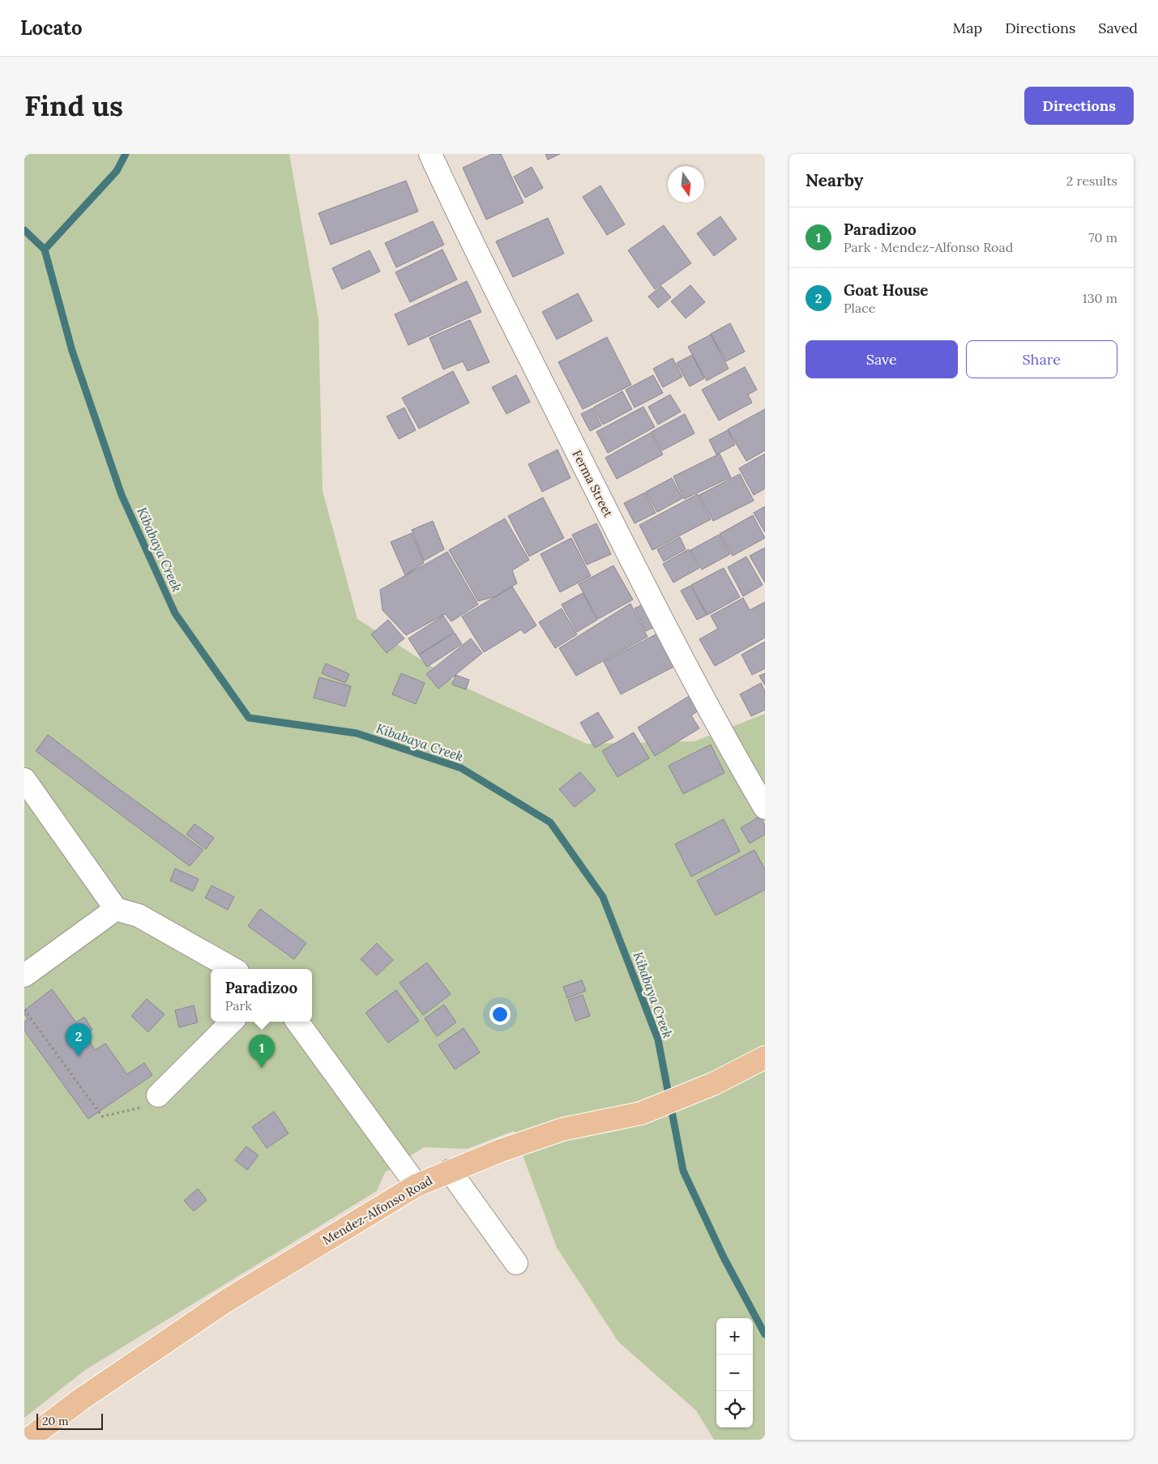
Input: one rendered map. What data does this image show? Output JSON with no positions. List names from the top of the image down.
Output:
{
  "streets": {
    "main road": ["Mendez-Alfonso Road"],
    "street": ["Ferma Street"]
  },
  "water": ["Kibabaya Creek"],
  "scale_bar": "20 m",
  "north": "bottom",
  "page": {
    "header": "Locato",
    "nav": ["Map", "Directions", "Saved"],
    "buttons": [
      "Directions",
      ["Save", "Share"]
    ],
    "title": "Find us",
    "heading": ["Nearby", "2 results"],
    "list": [
      {
        "mark": "1",
        "name": "Paradizoo",
        "note": "Park · Mendez-Alfonso Road",
        "value": "70 m"
      },
      {
        "mark": "2",
        "name": "Goat House",
        "note": "Place",
        "value": "130 m"
      }
    ],
    "popup": ["Paradizoo", "Park"],
    "pins": ["2", "1"],
    "map_buttons": ["+", "−"],
    "scale": "20 m"
  }
}
